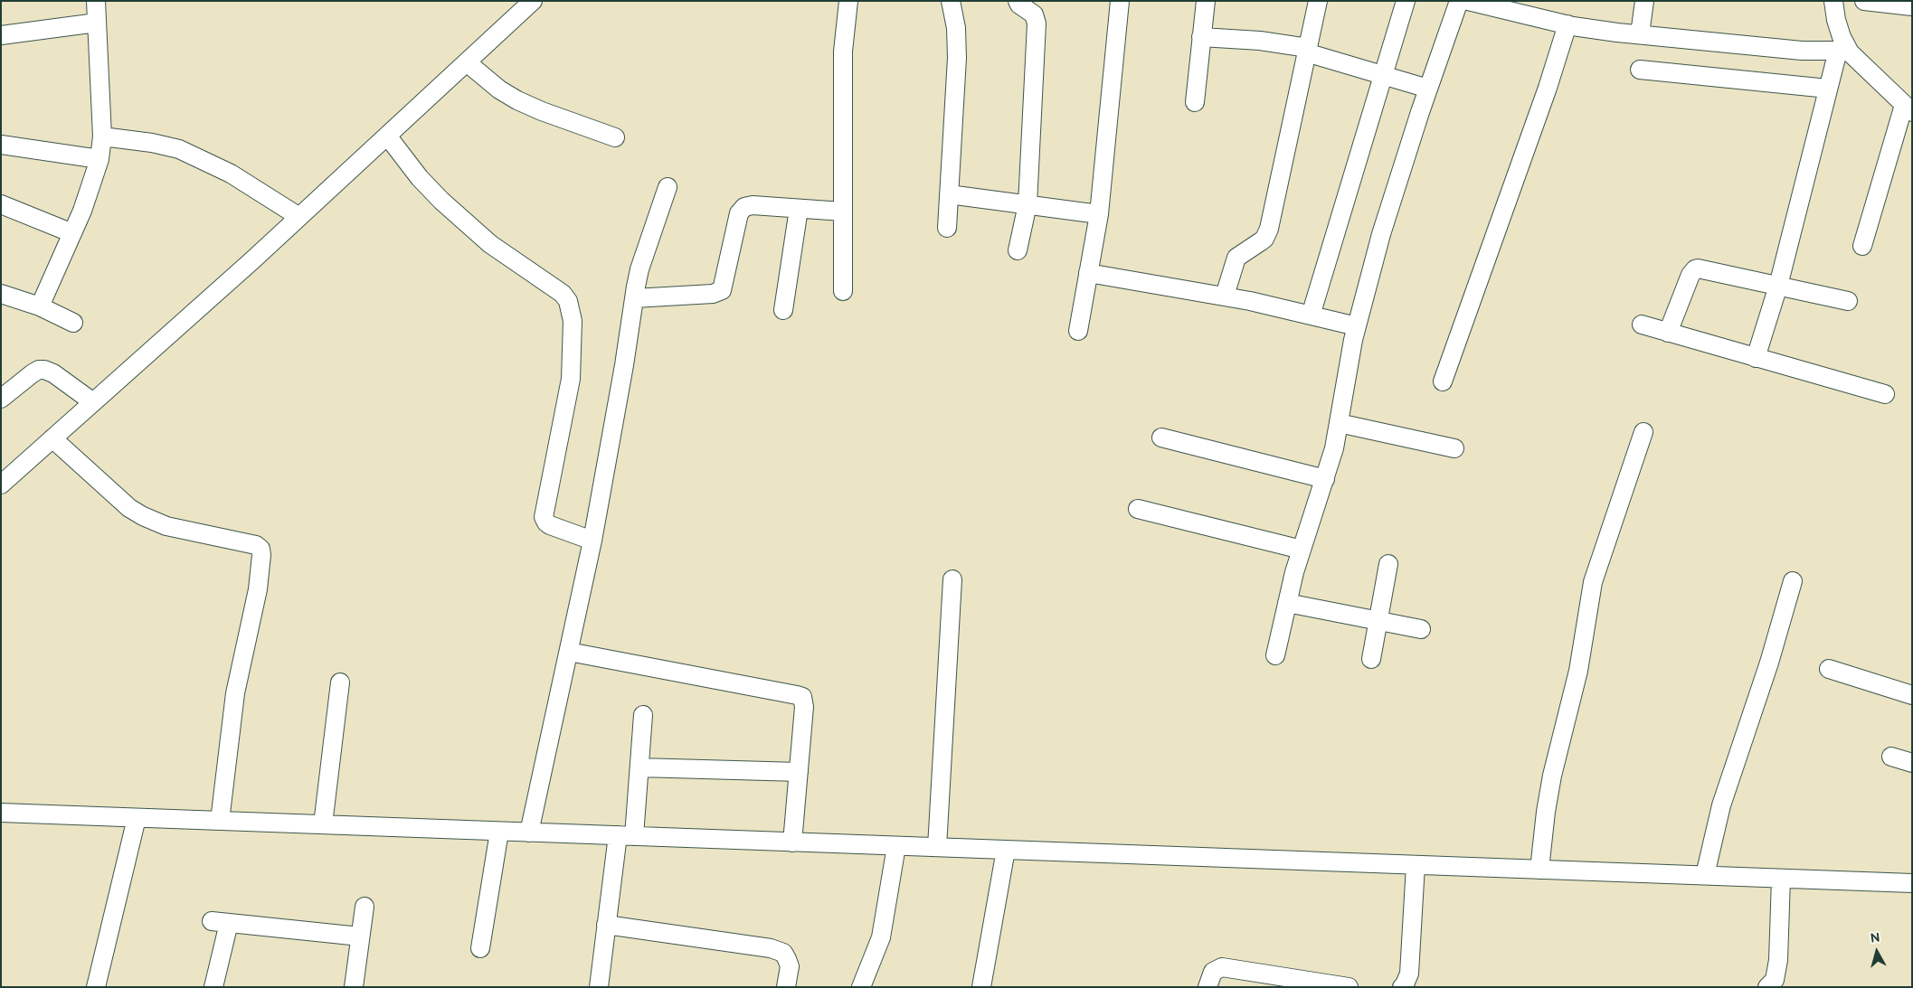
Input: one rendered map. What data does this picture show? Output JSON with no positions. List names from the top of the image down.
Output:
{
  "north": "top"
}
